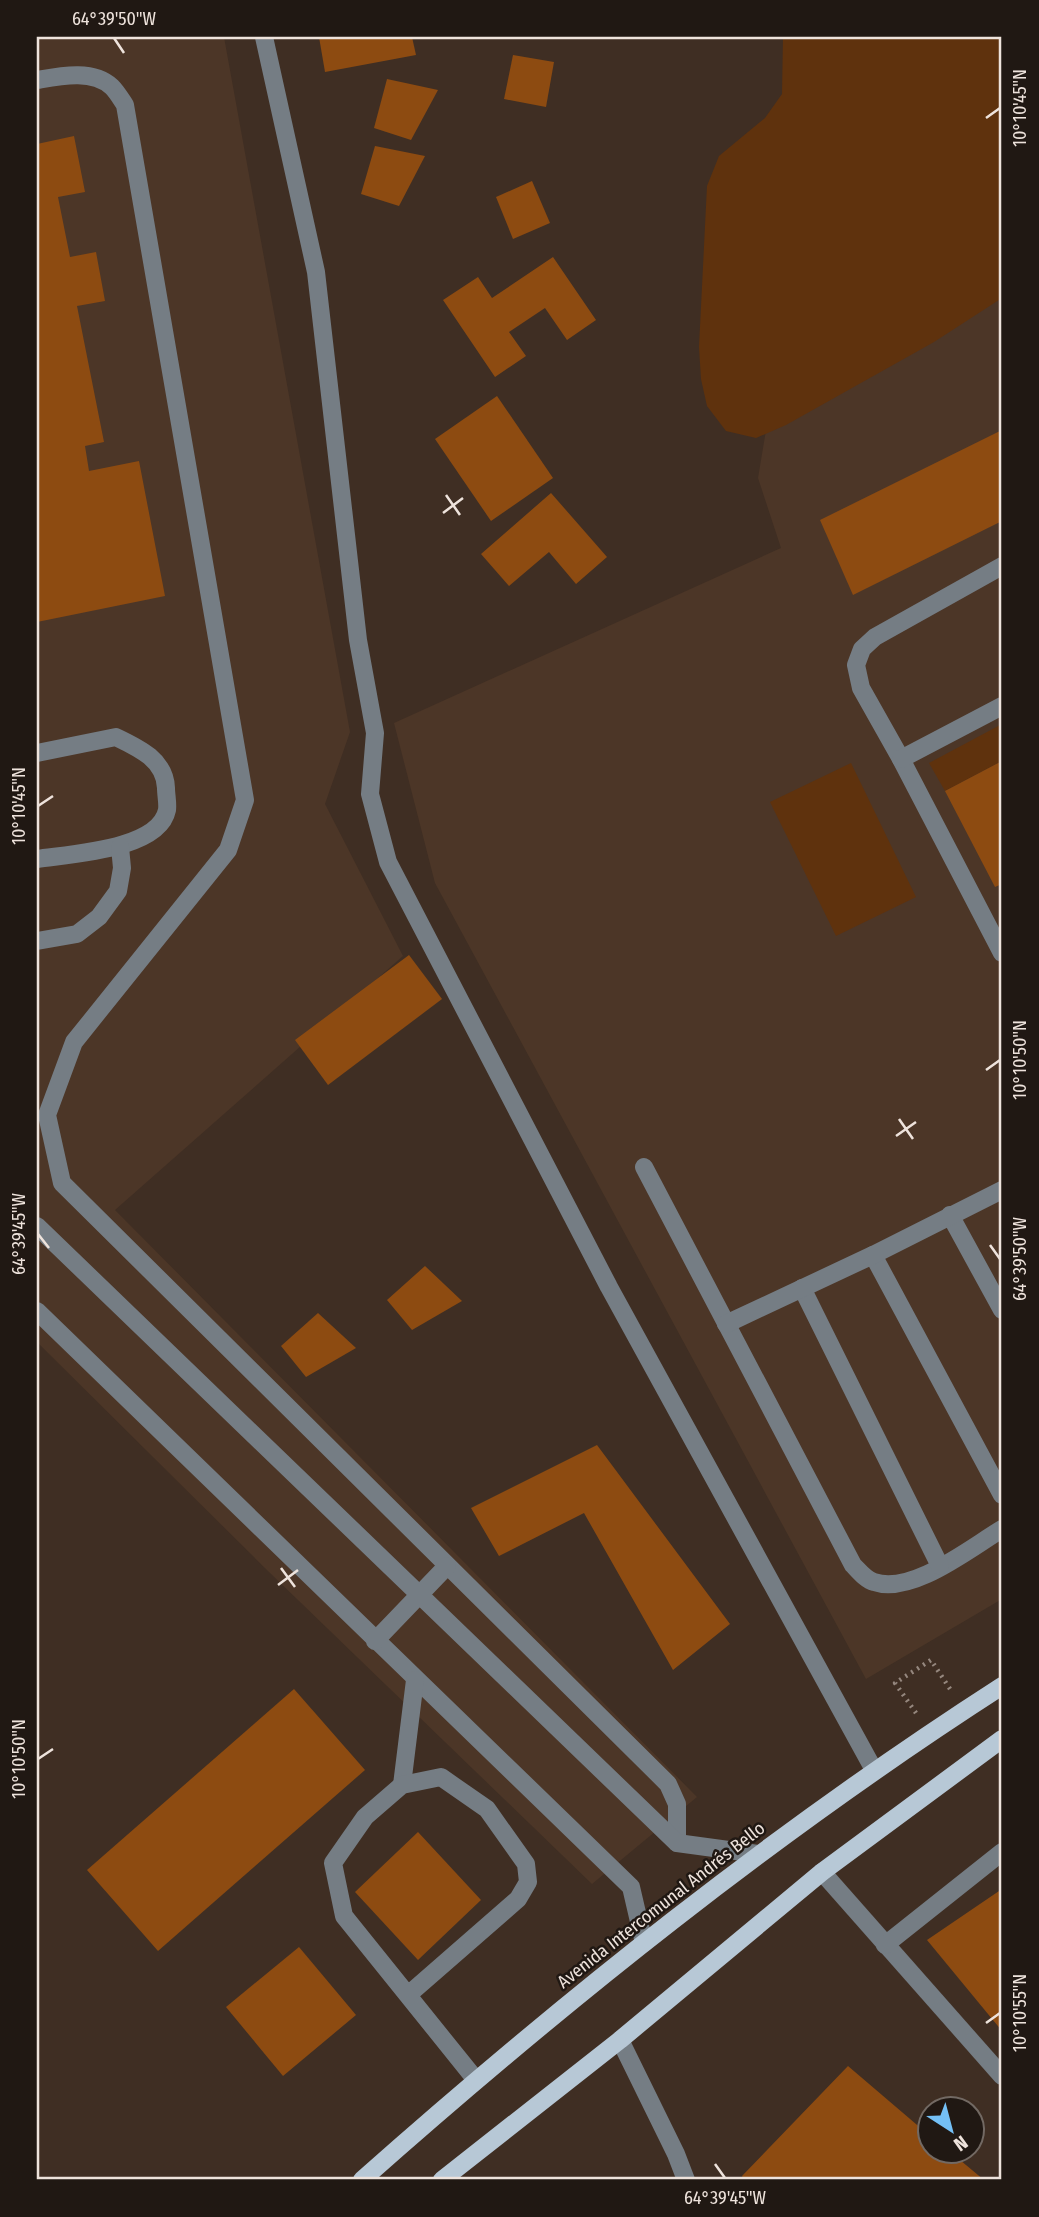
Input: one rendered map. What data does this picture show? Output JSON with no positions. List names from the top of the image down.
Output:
{
  "streets": {
    "main road": ["Avenida Intercomunal Andrés Bello"]
  },
  "north": "bottom right",
  "coordinates": [
    "64°39'50\"W",
    "10°10'45\"N",
    "10°10'50\"N",
    "64°39'45\"W",
    "10°10'55\"N"
  ]
}
